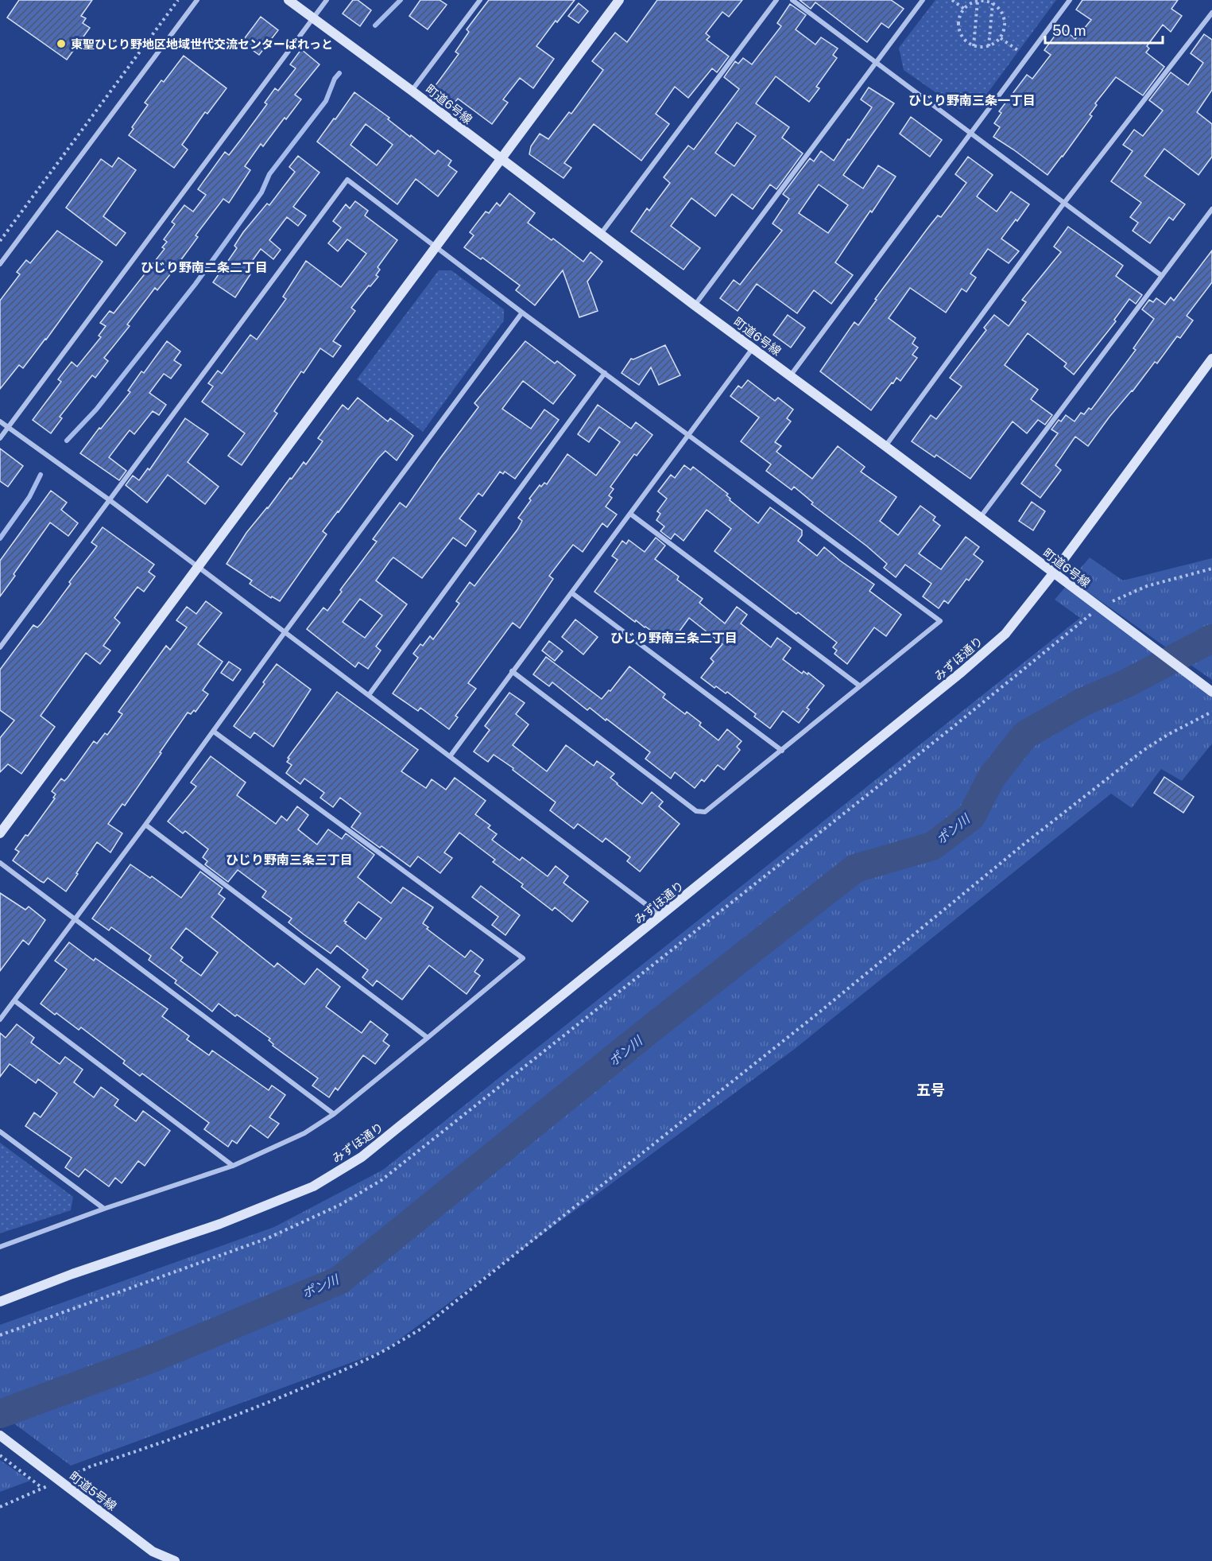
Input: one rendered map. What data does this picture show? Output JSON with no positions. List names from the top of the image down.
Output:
{
  "streets": {
    "street": ["町道6号線", "みずほ通り", "町道5号線"]
  },
  "crossings": [
    ["町道6号線", "みずほ通り"]
  ],
  "districts": [
    "ひじり野南三条一丁目",
    "ひじり野南二条二丁目",
    "ひじり野南三条二丁目",
    "ひじり野南三条三丁目",
    "五号"
  ],
  "water": ["ポン川"],
  "places": ["東聖ひじり野地区地域世代交流センターぱれっと"],
  "scale_bar": "50 m"
}
